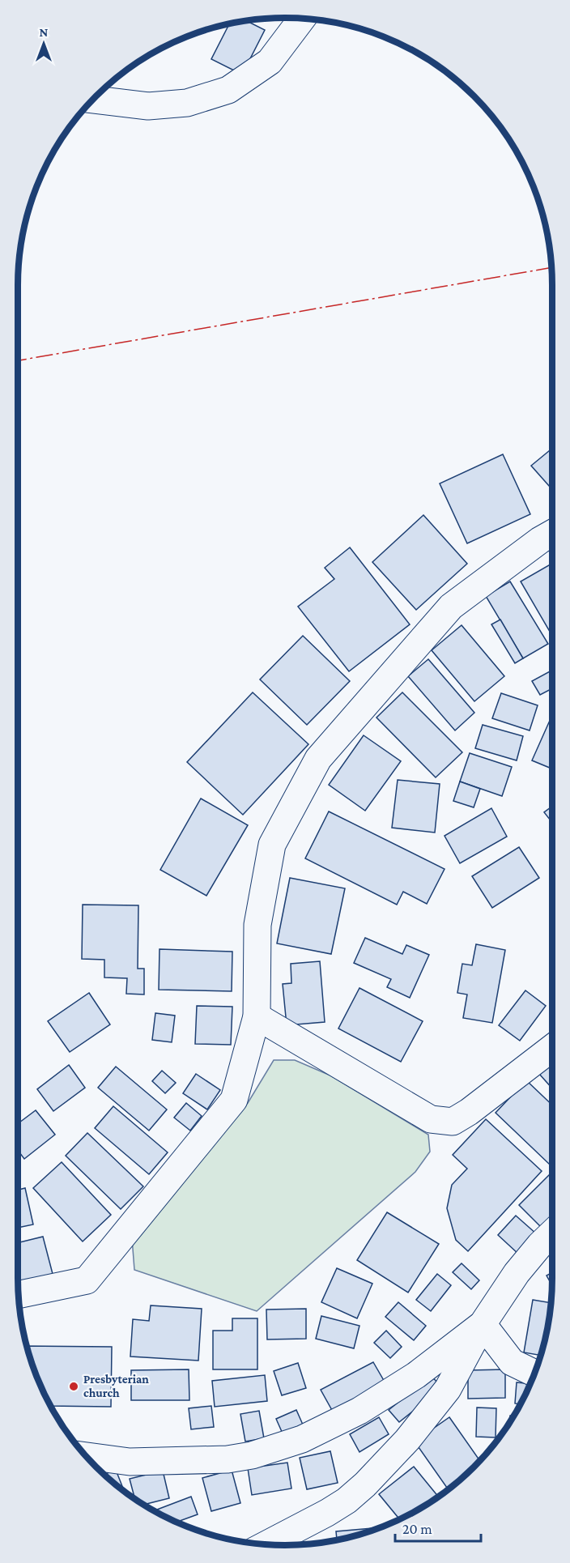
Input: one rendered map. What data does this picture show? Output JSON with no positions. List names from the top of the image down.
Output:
{
  "places": ["Presbyterian church"],
  "scale_bar": "20 m",
  "north": "top"
}
